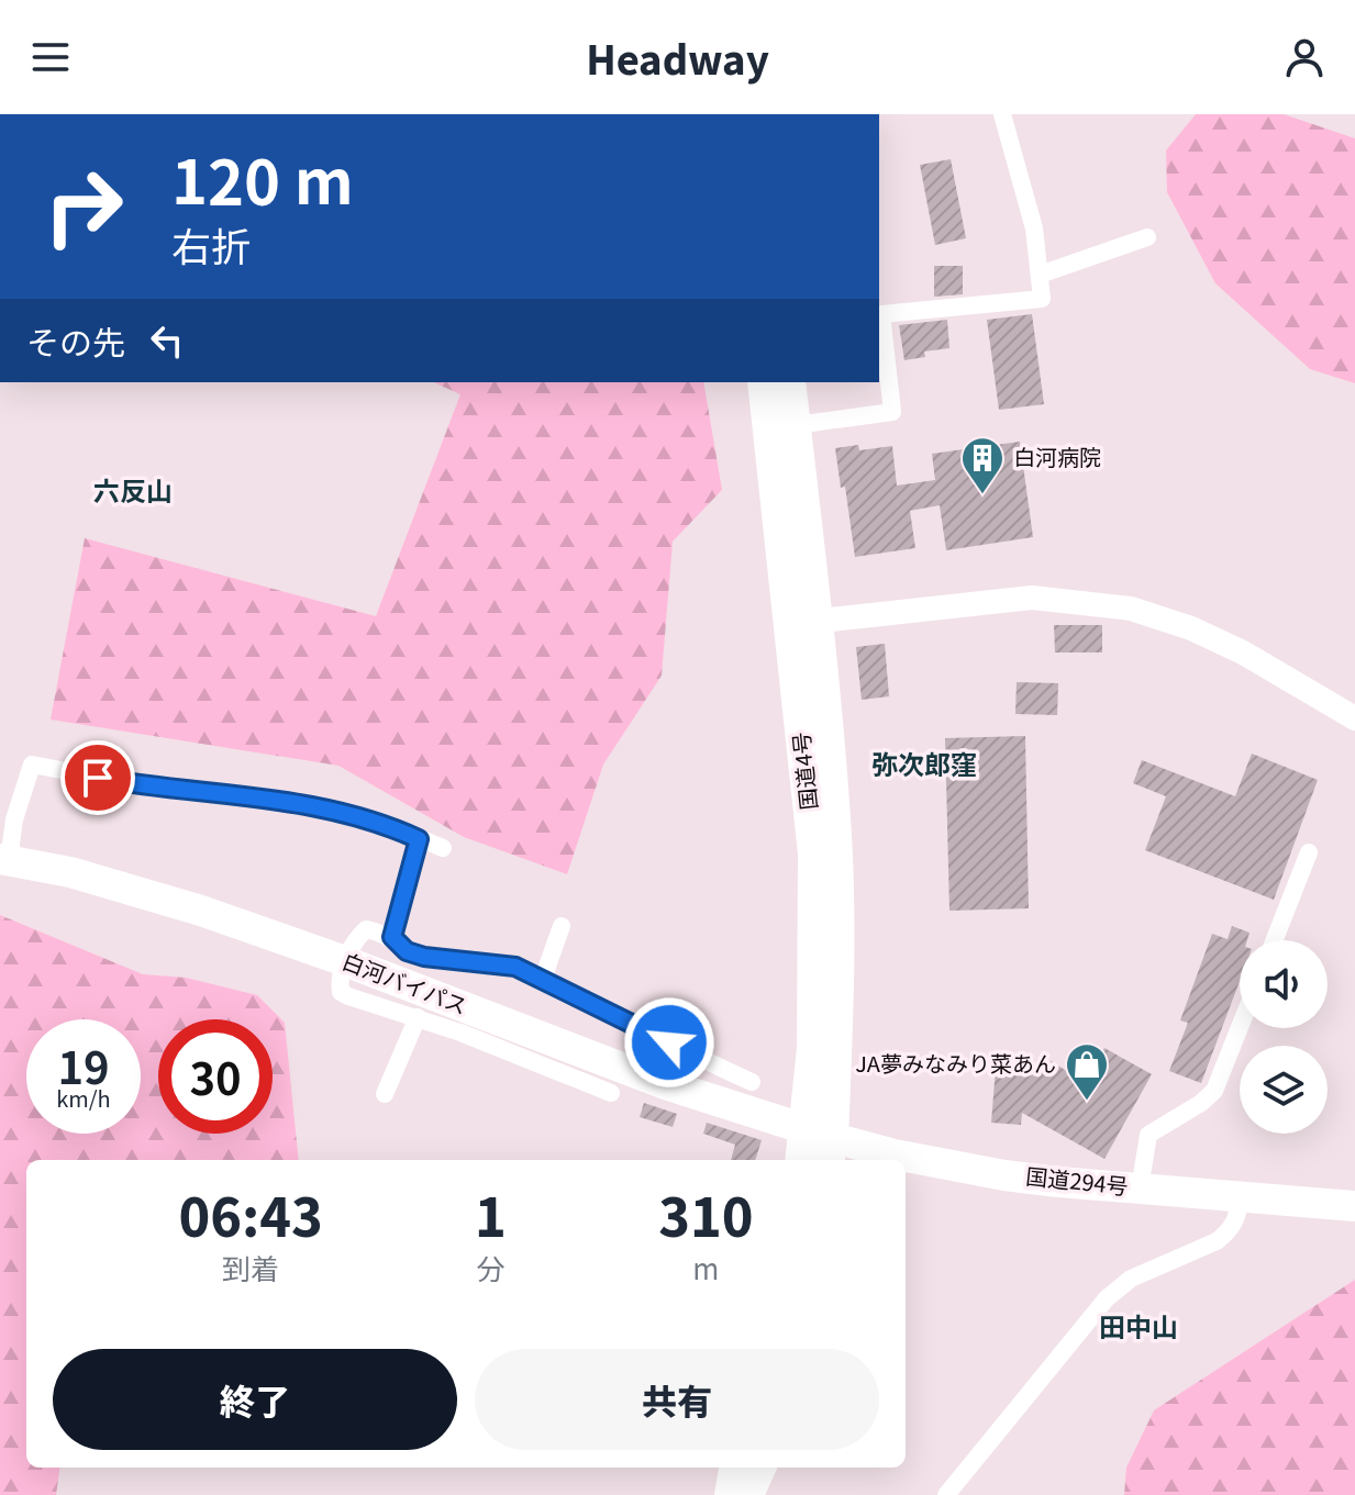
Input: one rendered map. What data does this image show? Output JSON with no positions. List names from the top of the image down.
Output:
{
  "streets": {
    "highway": ["国道4号", "白河バイパス", "国道294号"]
  },
  "crossings": [
    ["国道4号", "白河バイパス"],
    ["国道4号", "国道294号"],
    ["白河バイパス", "国道294号"]
  ],
  "districts": ["六反山", "弥次郎窪", "田中山"],
  "places": {
    "building": ["白河病院"],
    "shop": ["JA夢みなみり菜あん"]
  },
  "page": {
    "header": "Headway",
    "turn": ["120 m", "右折"],
    "then": "その先",
    "speed": "19 km/h",
    "limit": "30",
    "eta": [
      "06:43",
      "到着",
      "1",
      "分",
      "310",
      "m"
    ],
    "buttons": ["終了", "共有"]
  }
}
